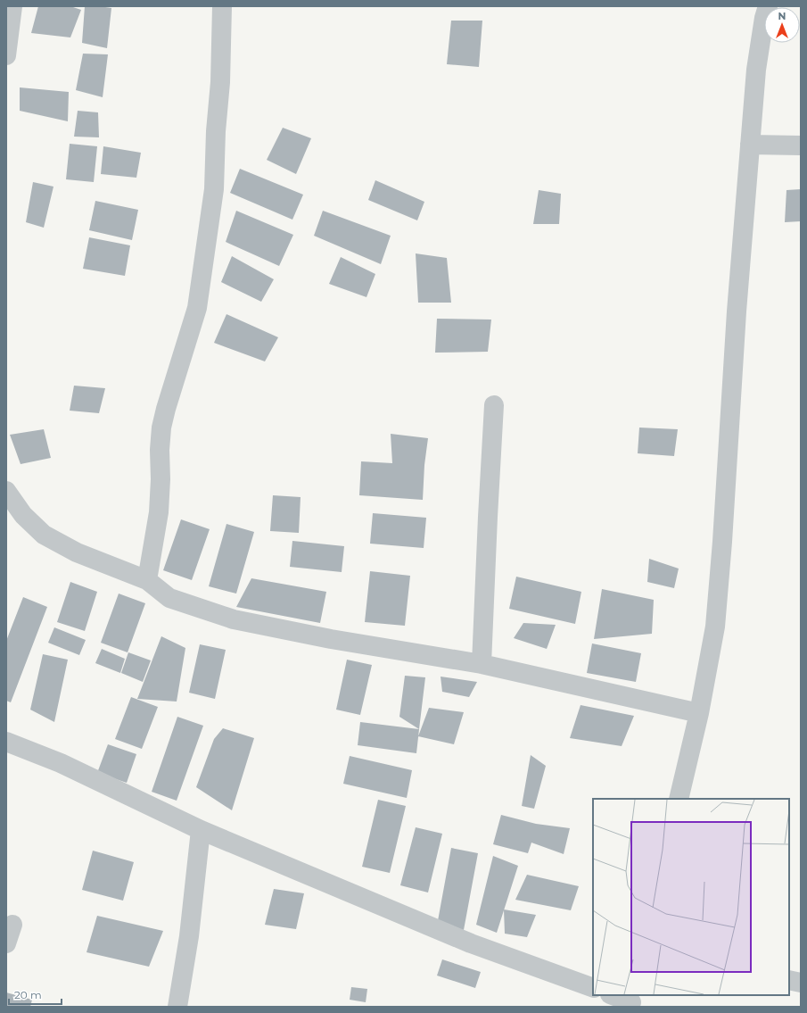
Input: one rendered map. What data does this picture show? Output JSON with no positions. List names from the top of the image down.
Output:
{
  "scale_bar": "20 m",
  "north": "top"
}
